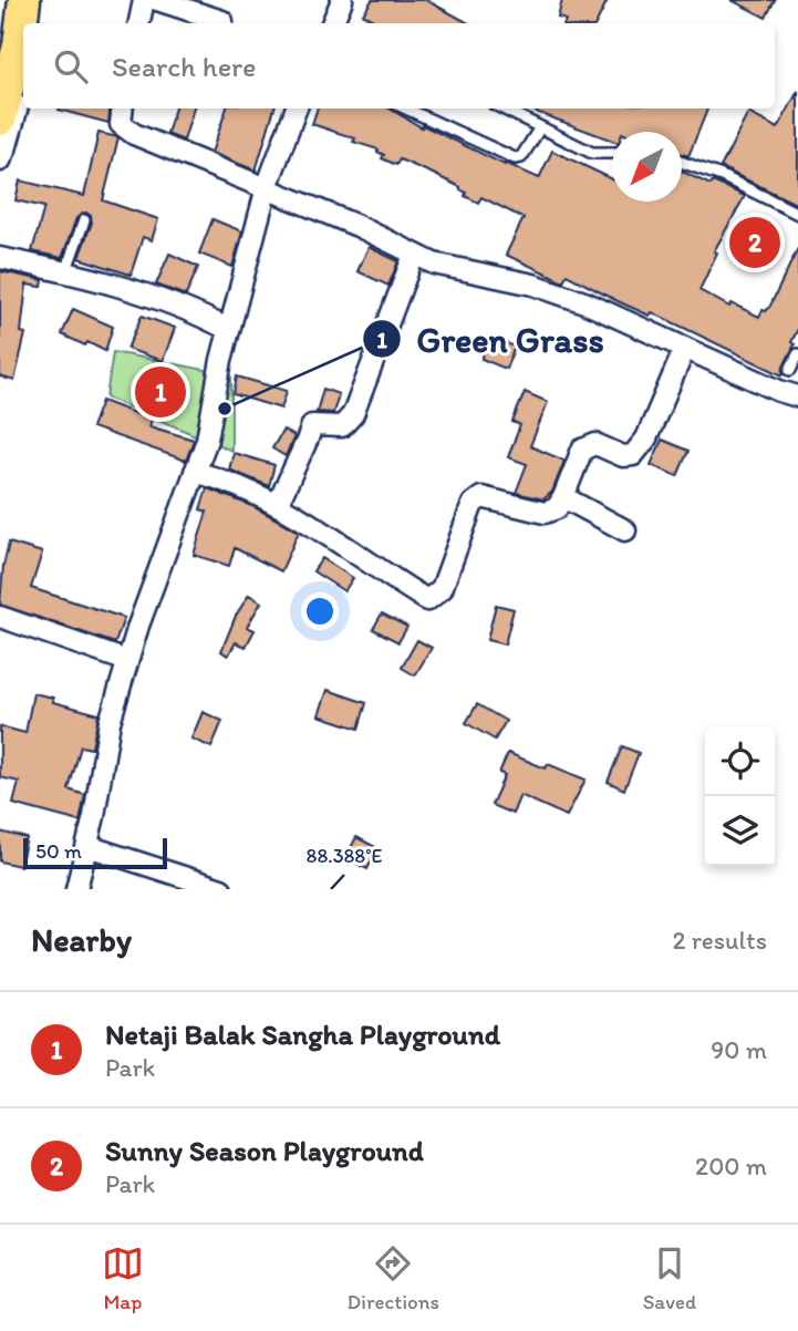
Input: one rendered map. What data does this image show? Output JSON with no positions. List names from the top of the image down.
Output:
{
  "places": ["Green Grass"],
  "scale_bar": "50 m",
  "north": "bottom left",
  "page": {
    "search": "Search here",
    "pins": ["2", "1"],
    "scale": "50 m",
    "heading": ["Nearby", "2 results"],
    "list": [
      {
        "mark": "1",
        "name": "Netaji Balak Sangha Playground",
        "note": "Park",
        "value": "90 m"
      },
      {
        "mark": "2",
        "name": "Sunny Season Playground",
        "note": "Park",
        "value": "200 m"
      }
    ],
    "nav": ["Map", "Directions", "Saved"]
  },
  "coordinates": ["88.388°E"]
}
